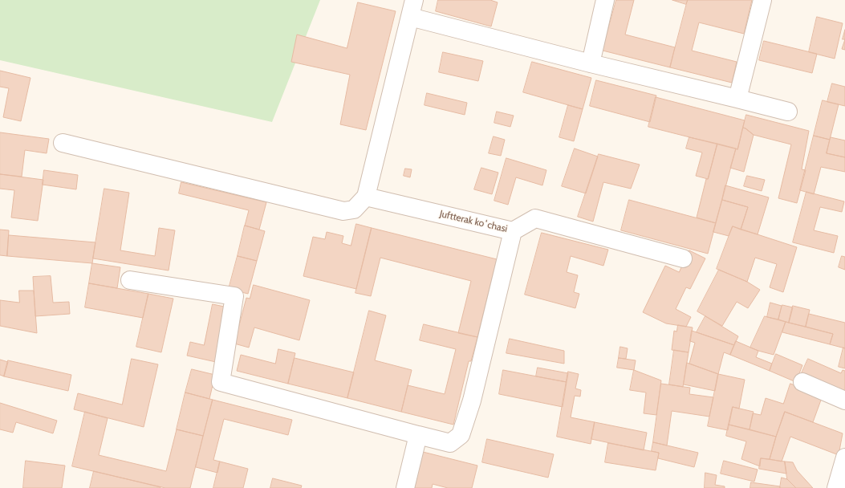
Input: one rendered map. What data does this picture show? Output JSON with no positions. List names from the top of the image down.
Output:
{
  "streets": {
    "street": ["Juftterak koʻchasi"]
  }
}
